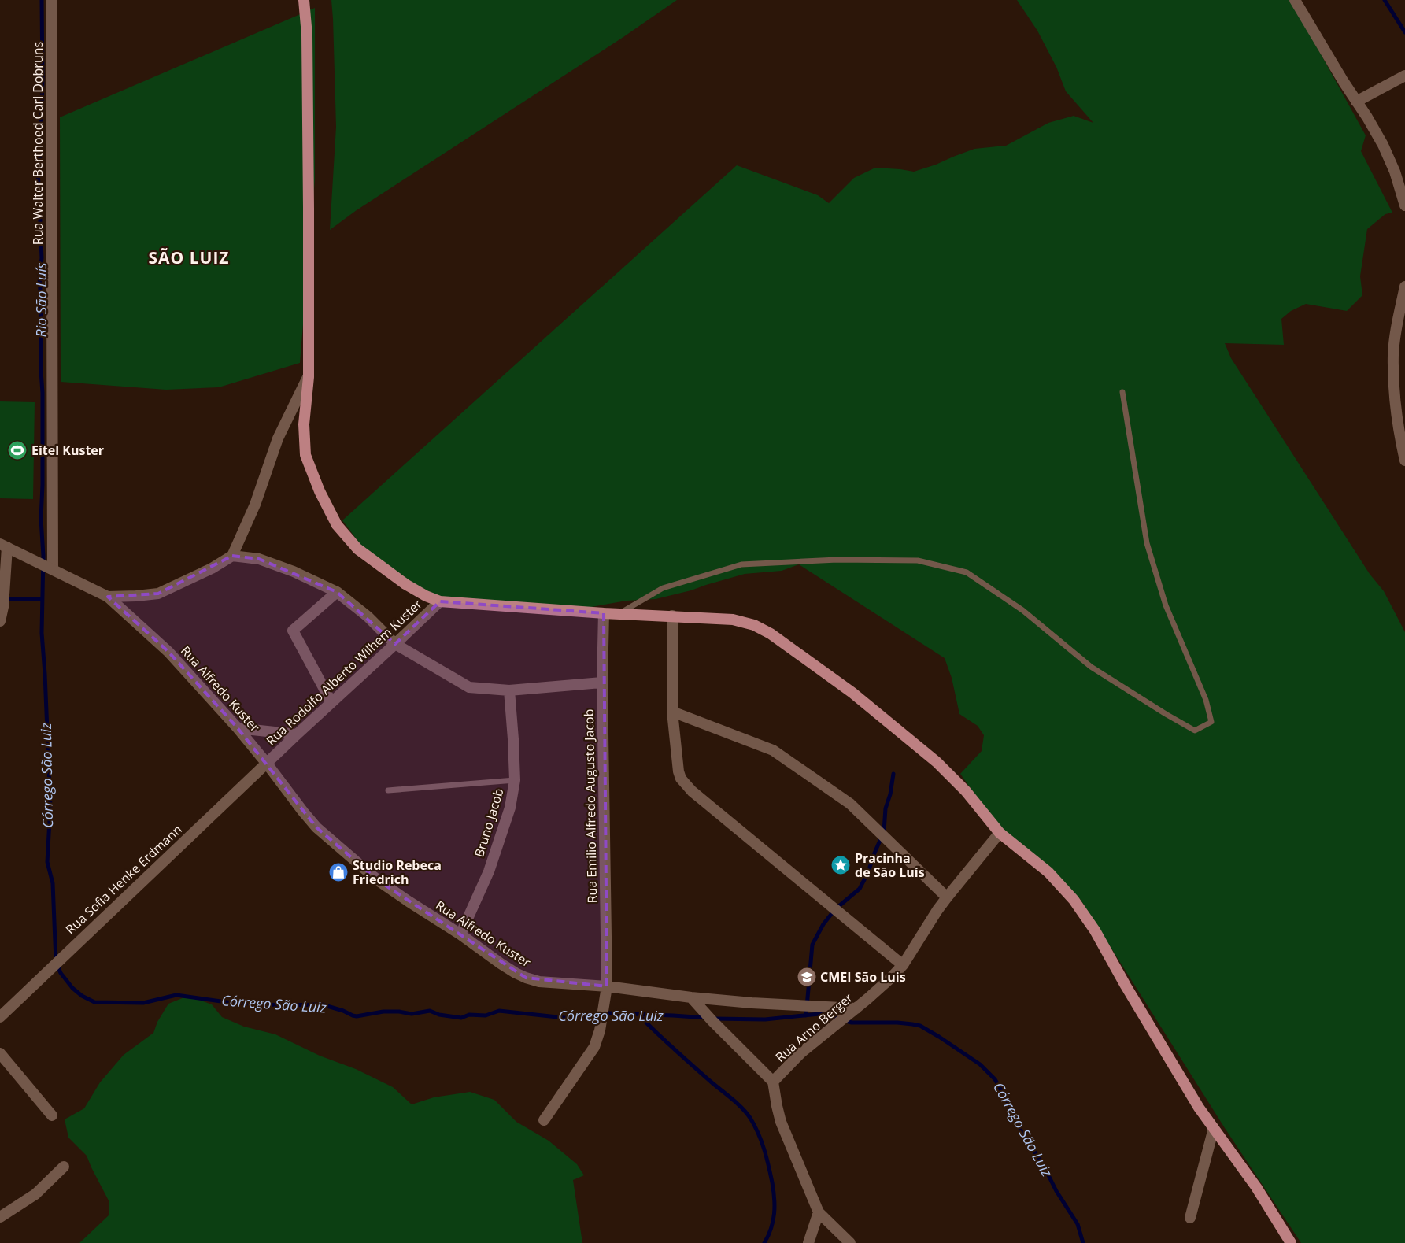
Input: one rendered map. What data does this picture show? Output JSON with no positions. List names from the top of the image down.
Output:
{
  "streets": {
    "street": [
      "Rua Walter Berthoed Carl Dobruns",
      "Rua Rodolfo Alberto Wilhem Kuster",
      "Rua Alfredo Kuster",
      "Rua Emilio Alfredo Augusto Jacob",
      "Bruno Jacob",
      "Rua Sofia Henke Erdmann",
      "Rua Arno Berger"
    ]
  },
  "crossings": [
    ["Rua Rodolfo Alberto Wilhem Kuster", "Rua Alfredo Kuster"],
    ["Rua Rodolfo Alberto Wilhem Kuster", "Rua Sofia Henke Erdmann"],
    ["Rua Alfredo Kuster", "Rua Emilio Alfredo Augusto Jacob"],
    ["Rua Alfredo Kuster", "Bruno Jacob"],
    ["Rua Alfredo Kuster", "Rua Sofia Henke Erdmann"],
    ["Rua Alfredo Kuster", "Rua Arno Berger"]
  ],
  "districts": ["SÃO LUIZ"],
  "water": ["Rio São Luís", "Córrego São Luiz"],
  "places": {
    "sports": ["Eitel Kuster"],
    "place": ["Pracinha de São Luís"],
    "shop": ["Studio Rebeca Friedrich"],
    "school or university": ["CMEI São Luis"]
  }
}
